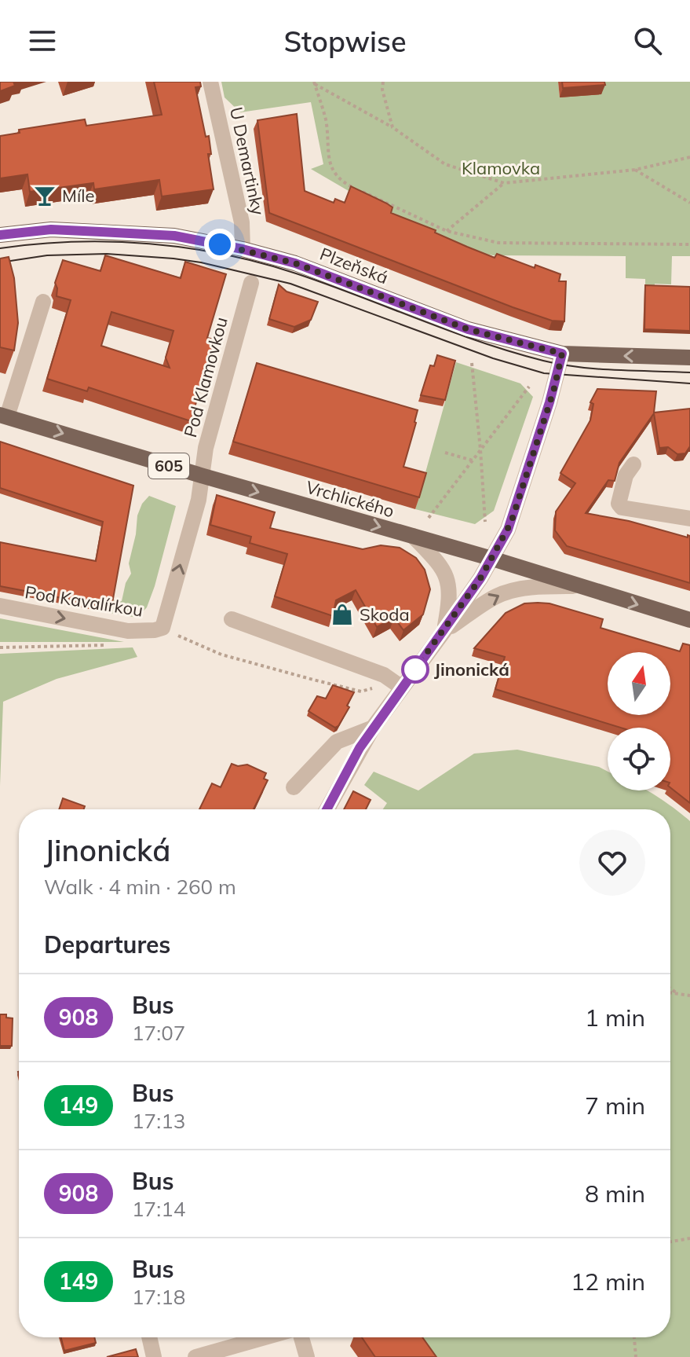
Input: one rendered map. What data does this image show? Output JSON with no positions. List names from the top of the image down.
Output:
{
  "streets": {
    "main road": ["Plzeňská", "605", "Vrchlického"],
    "street": ["U Demartinky", "Pod Klamovkou", "Pod Kavalírkou"]
  },
  "crossings": [
    ["U Demartinky", "Plzeňská"],
    ["Pod Klamovkou", "Vrchlického"],
    ["Pod Klamovkou", "Pod Kavalírkou"]
  ],
  "one_way": ["Pod Klamovkou", "Vrchlického", "Pod Kavalírkou"],
  "parks": ["Klamovka"],
  "places": {
    "bar": ["Míle"],
    "shop": ["Skoda"],
    "other": ["Jinonická"]
  },
  "lines": ["bus line 908"],
  "north": "top",
  "page": {
    "header": "Stopwise",
    "heading": [
      ["Jinonická", "Walk · 4 min · 260 m"],
      "Departures"
    ],
    "list": [
      {
        "mark": "908",
        "name": "Bus",
        "note": "17:07",
        "value": "1 min"
      },
      {
        "mark": "149",
        "name": "Bus",
        "note": "17:13",
        "value": "7 min"
      },
      {
        "mark": "908",
        "name": "Bus",
        "note": "17:14",
        "value": "8 min"
      },
      {
        "mark": "149",
        "name": "Bus",
        "note": "17:18",
        "value": "12 min"
      }
    ]
  }
}
